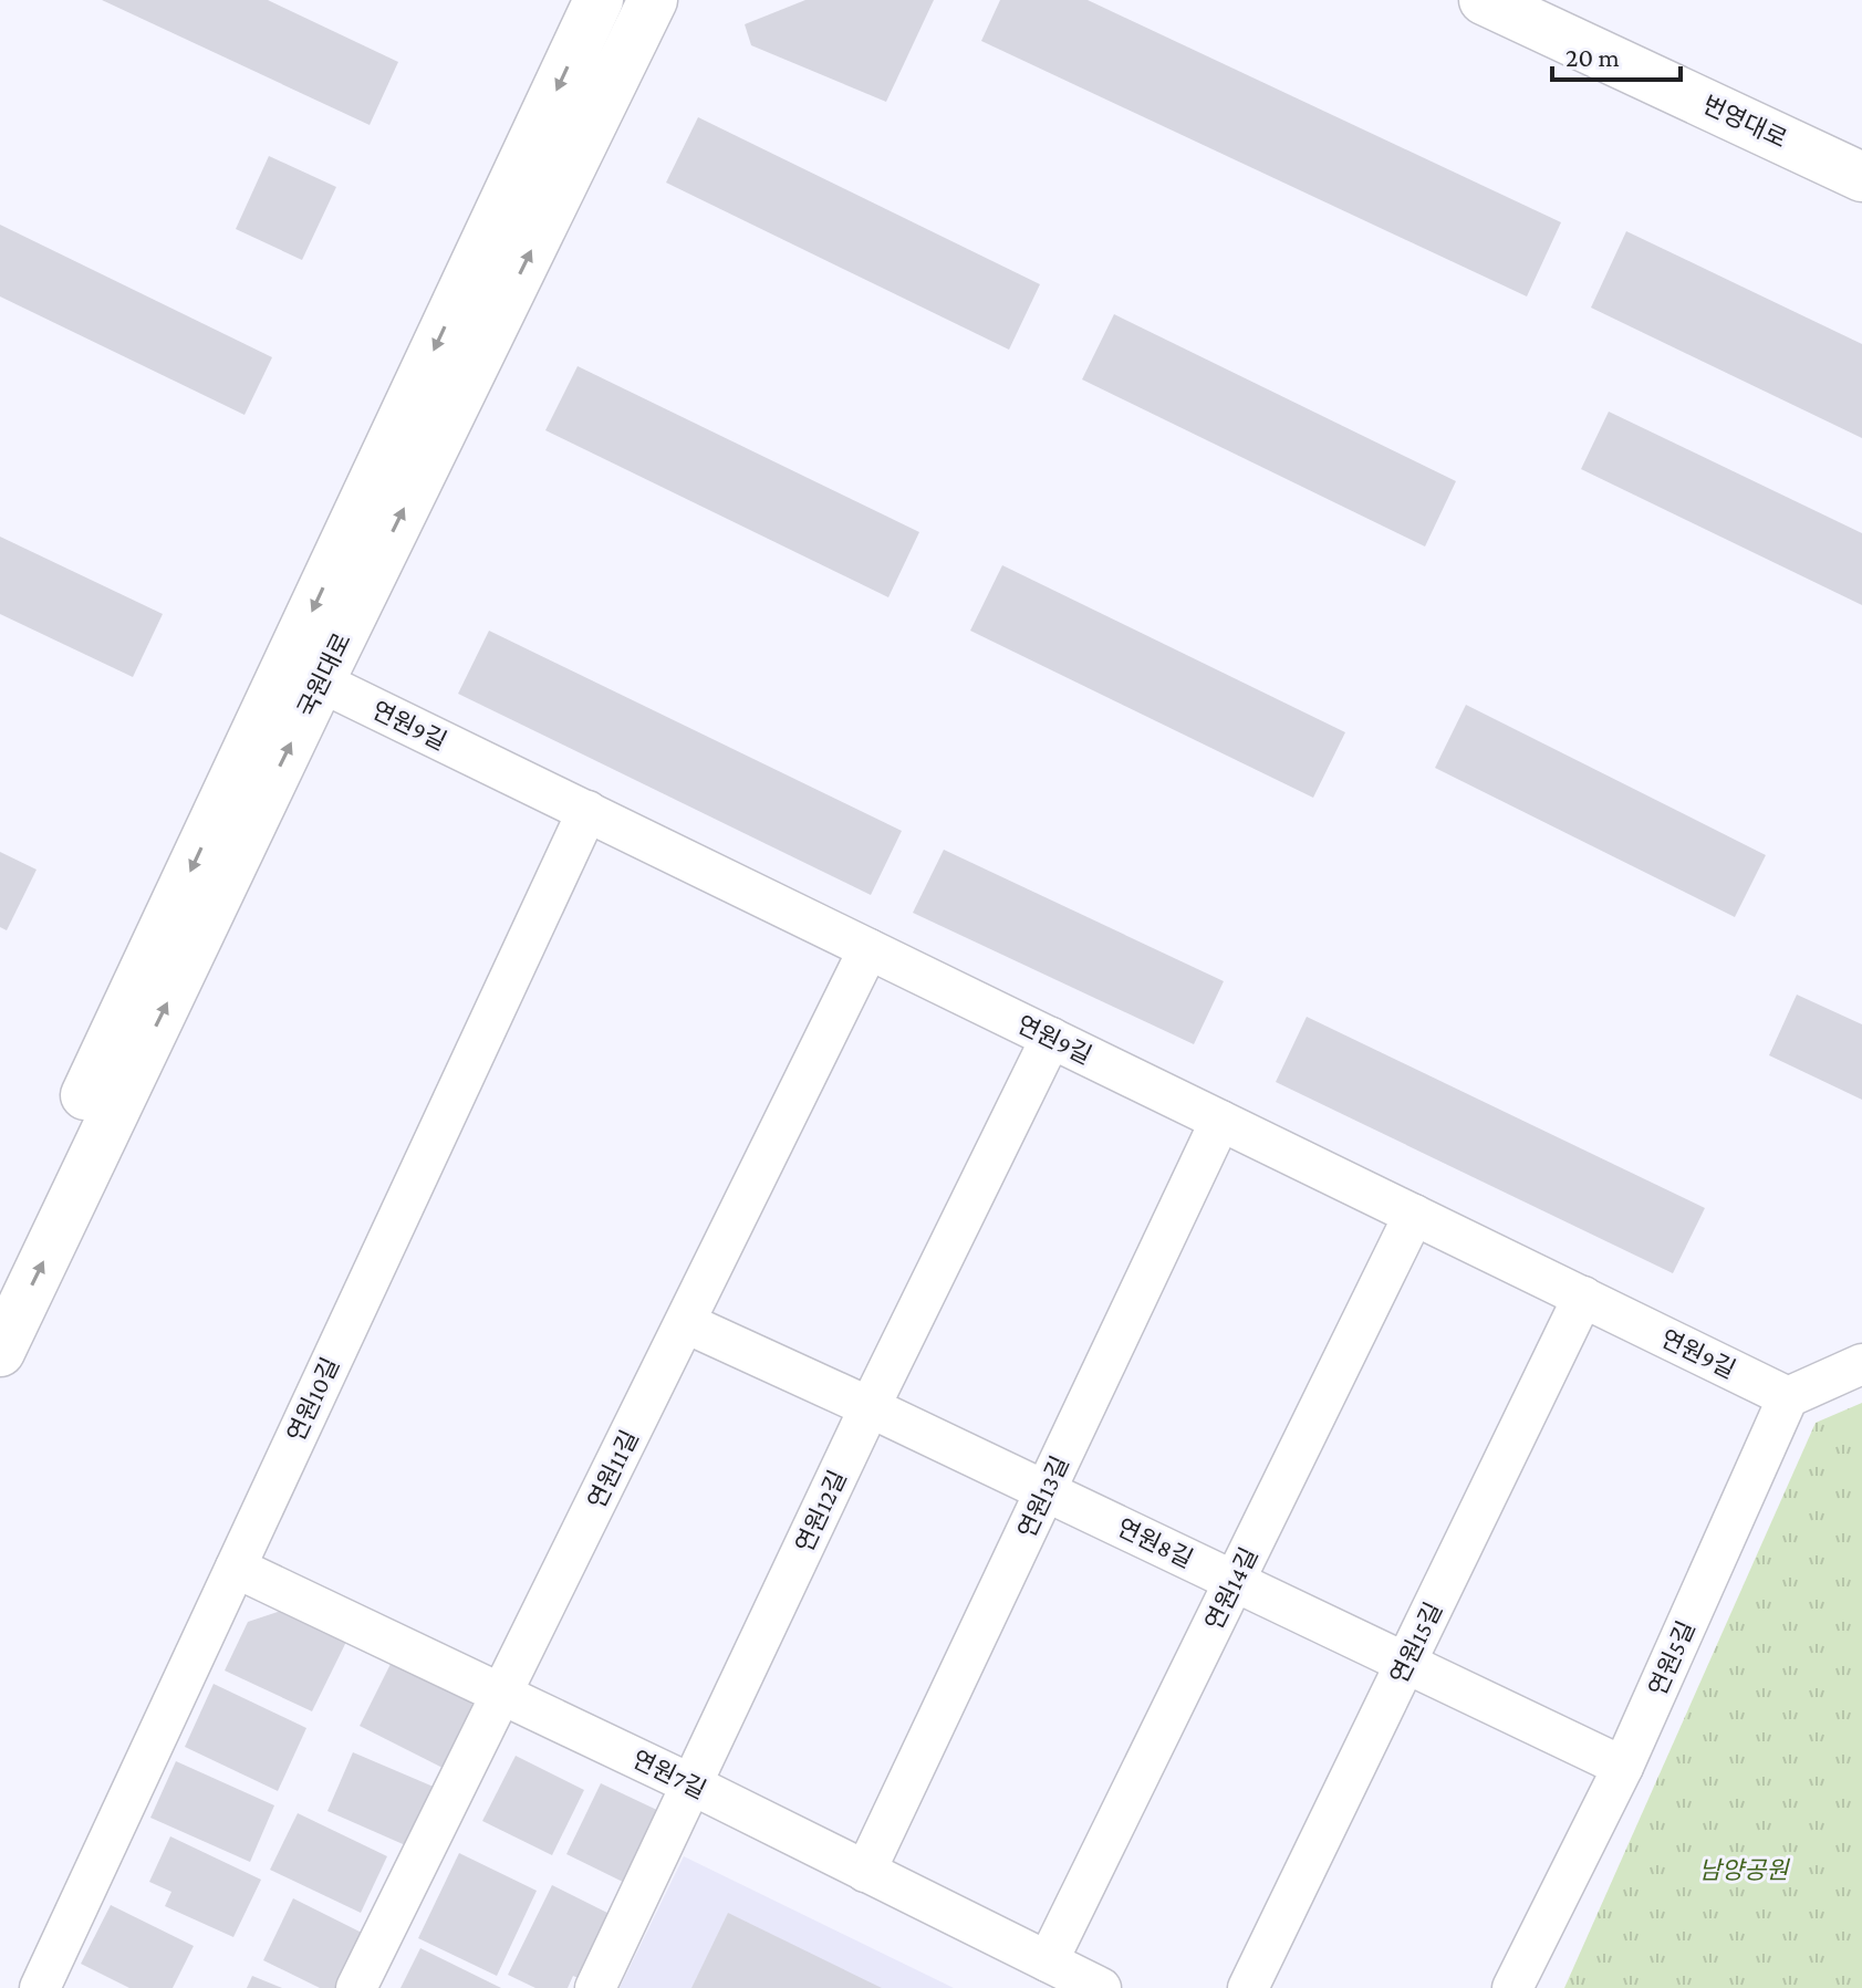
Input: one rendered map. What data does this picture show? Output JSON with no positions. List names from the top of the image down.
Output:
{
  "streets": {
    "street": [
      "번영대로",
      "국원대로",
      "연원9길",
      "연원10길",
      "연원11길",
      "연원13길",
      "연원12길",
      "연원8길",
      "연원14길",
      "연원15길",
      "연원5길",
      "연원7길"
    ]
  },
  "crossings": [
    ["국원대로", "연원9길"],
    ["연원9길", "연원10길"],
    ["연원9길", "연원11길"],
    ["연원9길", "연원13길"],
    ["연원9길", "연원12길"],
    ["연원9길", "연원14길"],
    ["연원9길", "연원15길"],
    ["연원9길", "연원5길"],
    ["연원10길", "연원7길"],
    ["연원11길", "연원8길"],
    ["연원11길", "연원7길"],
    ["연원13길", "연원8길"],
    ["연원13길", "연원7길"],
    ["연원12길", "연원8길"],
    ["연원12길", "연원7길"],
    ["연원8길", "연원14길"],
    ["연원8길", "연원15길"],
    ["연원8길", "연원5길"],
    ["연원14길", "연원7길"]
  ],
  "parks": ["남양공원"],
  "scale_bar": "20 m"
}
